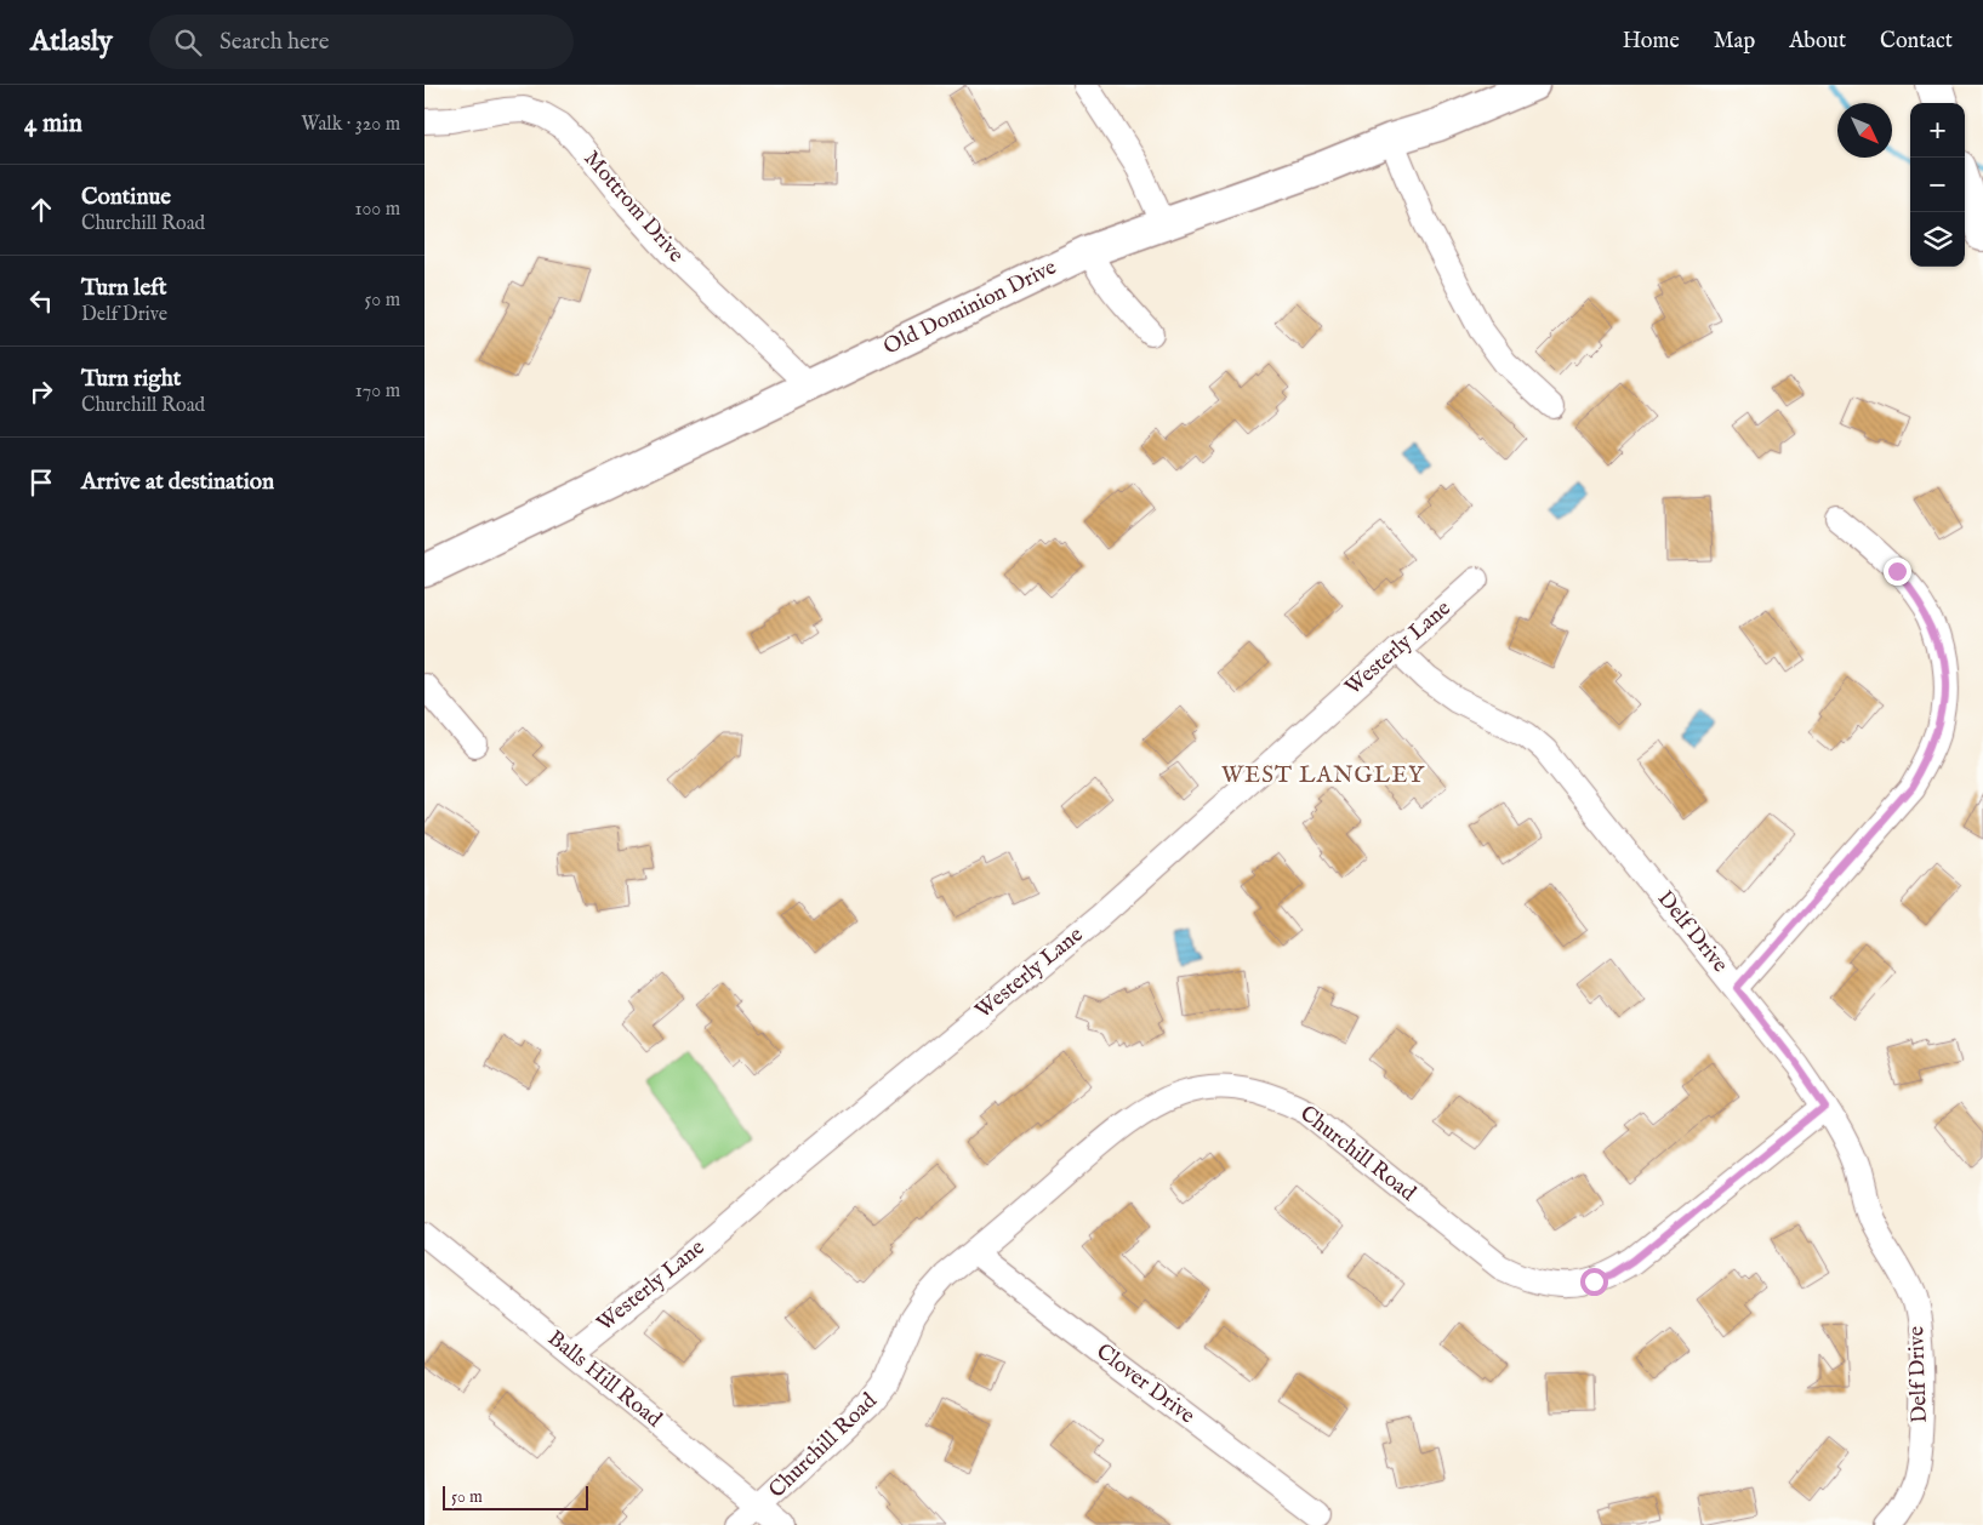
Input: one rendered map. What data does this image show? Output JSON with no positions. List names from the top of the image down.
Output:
{
  "streets": {
    "main road": ["Old Dominion Drive"],
    "street": [
      "Mottrom Drive",
      "Westerly Lane",
      "Delf Drive",
      "Churchill Road",
      "Balls Hill Road",
      "Clover Drive"
    ]
  },
  "crossings": [
    ["Mottrom Drive", "Old Dominion Drive"],
    ["Westerly Lane", "Delf Drive"],
    ["Westerly Lane", "Balls Hill Road"],
    ["Delf Drive", "Churchill Road"],
    ["Churchill Road", "Balls Hill Road"],
    ["Churchill Road", "Clover Drive"]
  ],
  "districts": ["WEST LANGLEY"],
  "scale_bar": "50 m",
  "north": "bottom right",
  "page": {
    "header": "Atlasly",
    "search": "Search here",
    "nav": [
      "Home",
      "Map",
      "About",
      "Contact"
    ],
    "heading": ["4 min", "Walk · 320 m"],
    "map_buttons": ["+", "−"],
    "list": [
      ["Continue", "Churchill Road", "100 m"],
      ["Turn left", "Delf Drive", "50 m"],
      ["Turn right", "Churchill Road", "170 m"],
      "Arrive at destination"
    ],
    "scale": "50 m"
  }
}
